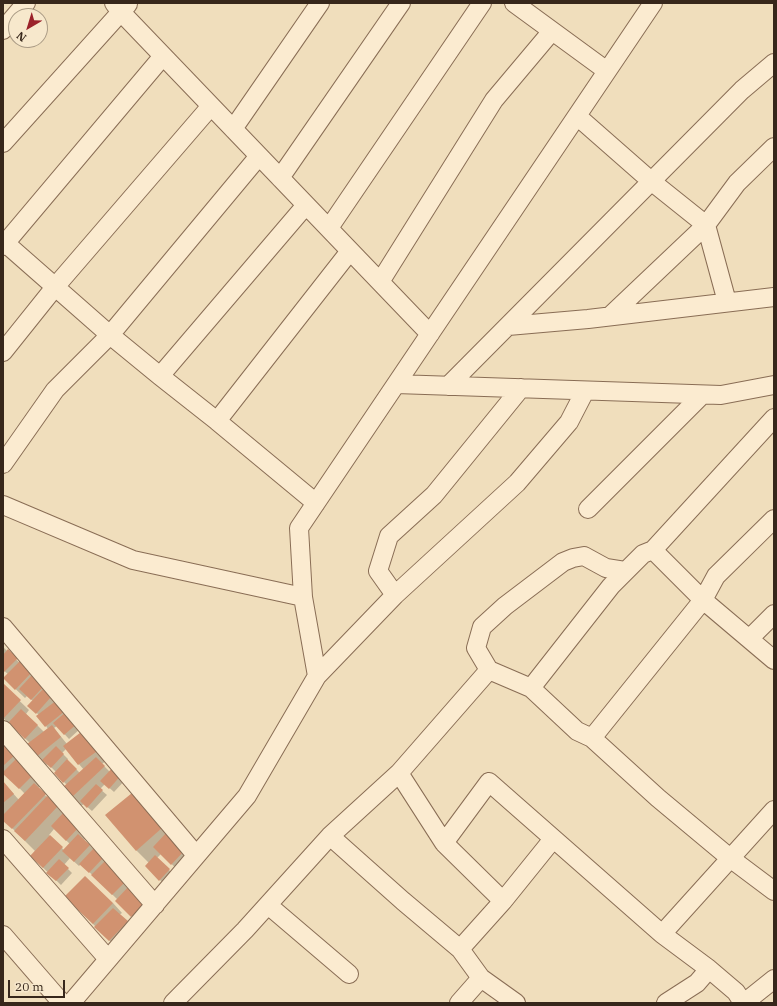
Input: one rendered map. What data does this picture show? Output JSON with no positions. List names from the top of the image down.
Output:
{
  "scale_bar": "20 m",
  "north": "bottom left"
}
